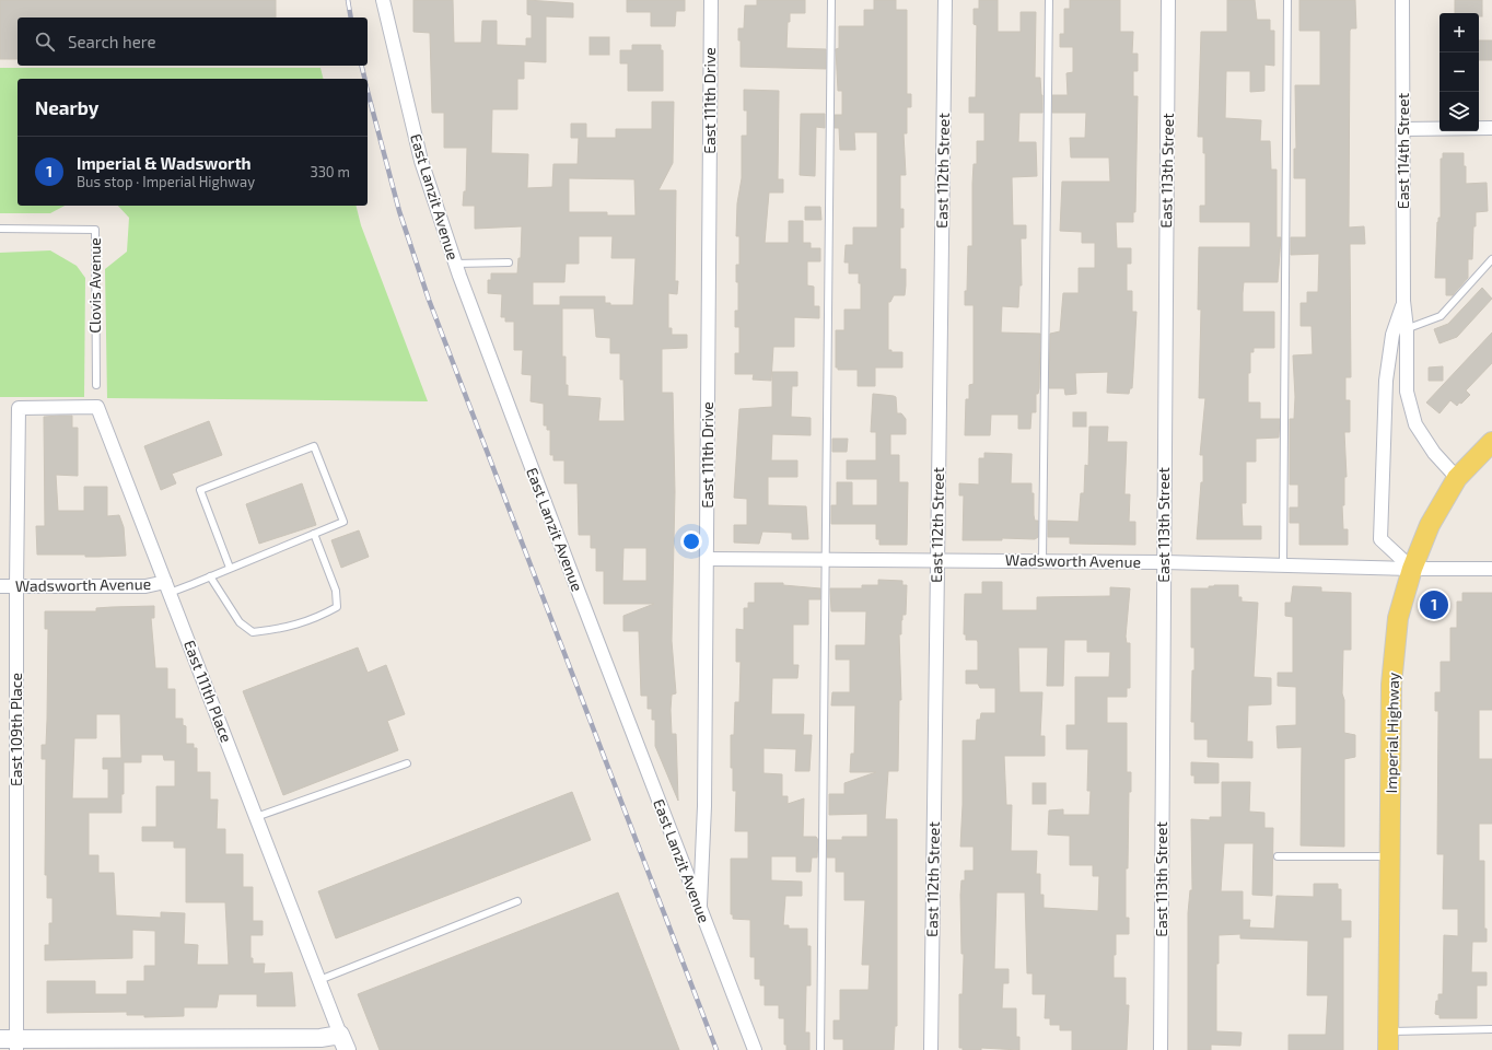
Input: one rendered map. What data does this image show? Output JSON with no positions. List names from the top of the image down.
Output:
{
  "streets": {
    "main road": ["Imperial Highway"],
    "street": [
      "East 111th Drive",
      "East 114th Street",
      "East 112th Street",
      "East 113th Street",
      "East Lanzit Avenue",
      "Wadsworth Avenue",
      "East 111th Place",
      "East 109th Place"
    ],
    "lane": ["Clovis Avenue"]
  },
  "crossings": [
    ["East 111th Drive", "East Lanzit Avenue"],
    ["East 111th Drive", "Wadsworth Avenue"],
    ["East 114th Street", "Wadsworth Avenue"],
    ["East 114th Street", "Imperial Highway"],
    ["East 112th Street", "Wadsworth Avenue"],
    ["East 113th Street", "Wadsworth Avenue"],
    ["Wadsworth Avenue", "East 111th Place"],
    ["Wadsworth Avenue", "East 109th Place"],
    ["Wadsworth Avenue", "Imperial Highway"],
    ["East 111th Place", "East 109th Place"]
  ],
  "page": {
    "map_buttons": ["+", "−"],
    "search": "Search here",
    "heading": "Nearby",
    "list": [
      {
        "mark": "1",
        "name": "Imperial & Wadsworth",
        "note": "Bus stop · Imperial Highway",
        "value": "330 m"
      }
    ],
    "pins": "1"
  }
}
